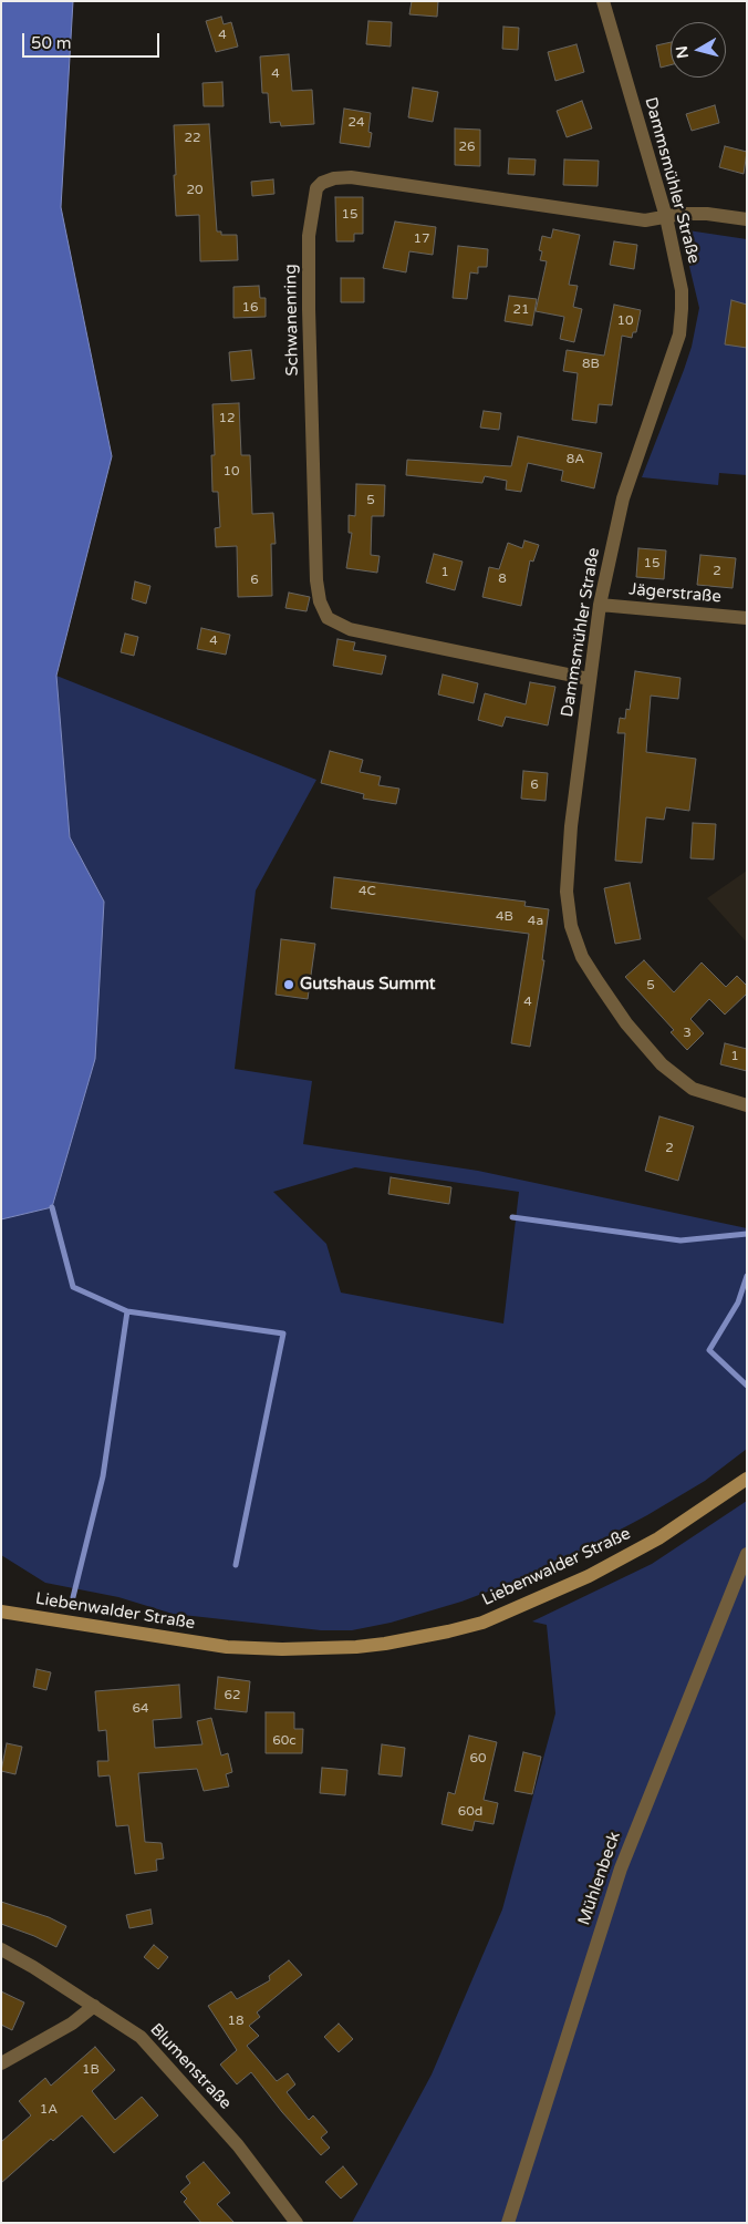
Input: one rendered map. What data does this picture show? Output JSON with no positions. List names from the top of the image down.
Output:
{
  "streets": {
    "main road": ["Liebenwalder Straße"],
    "street": [
      "Dammsmühler Straße",
      "Schwanenring",
      "Jägerstraße",
      "Mühlenbeck",
      "Blumenstraße"
    ]
  },
  "crossings": [
    ["Dammsmühler Straße", "Schwanenring"],
    ["Dammsmühler Straße", "Jägerstraße"]
  ],
  "places": ["Gutshaus Summt"],
  "house_numbers": [
    "4",
    "4",
    "24",
    "22",
    "26",
    "20",
    "15",
    "17",
    "16",
    "21",
    "10",
    "8B",
    "12",
    "8A",
    "10",
    "5",
    "15",
    "2",
    "1",
    "8",
    "6",
    "4",
    "6",
    "4C",
    "4B",
    "4a",
    "5",
    "4",
    "3",
    "1",
    "2",
    "62",
    "64",
    "60c",
    "60",
    "60d",
    "18",
    "1B",
    "1A"
  ],
  "scale_bar": "50 m",
  "north": "left"
}
